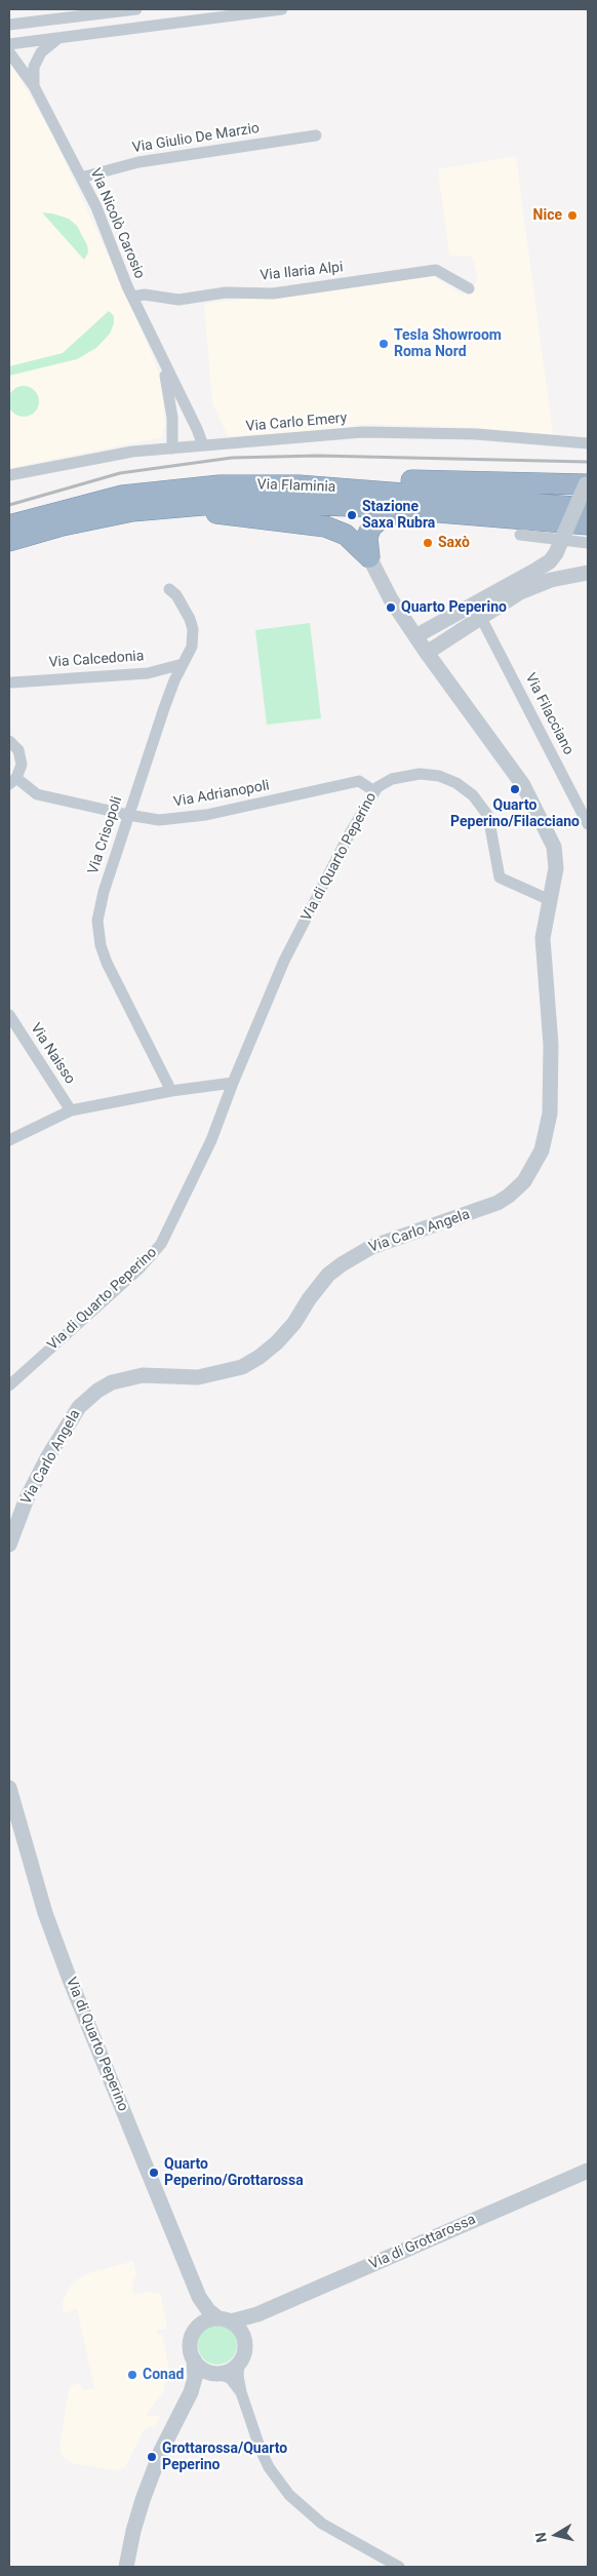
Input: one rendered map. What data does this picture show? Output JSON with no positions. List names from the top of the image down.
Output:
{
  "streets": {
    "highway": ["Via Flaminia"],
    "street": [
      "Via Giulio De Marzio",
      "Via Nicolò Carosio",
      "Via Ilaria Alpi",
      "Via Carlo Emery",
      "Via Calcedonia",
      "Via Filacciano",
      "Via Adrianopoli",
      "Via Crisopoli",
      "Via di Quarto Peperino",
      "Via Naisso",
      "Via Carlo Angela",
      "Via di Grottarossa"
    ]
  },
  "crossings": [
    ["Via Giulio De Marzio", "Via Nicolò Carosio"],
    ["Via Nicolò Carosio", "Via Ilaria Alpi"],
    ["Via Nicolò Carosio", "Via Carlo Emery"],
    ["Via Calcedonia", "Via Crisopoli"],
    ["Via Adrianopoli", "Via Crisopoli"],
    ["Via Adrianopoli", "Via di Quarto Peperino"],
    ["Via di Quarto Peperino", "Via Carlo Angela"],
    ["Via di Quarto Peperino", "Via di Grottarossa"]
  ],
  "places": [
    "Nice",
    "Tesla Showroom Roma Nord",
    "Stazione Saxa Rubra",
    "Saxò",
    "Quarto Peperino",
    "Quarto Peperino/Filacciano",
    "Quarto Peperino/Grottarossa",
    "Conad",
    "Grottarossa/Quarto Peperino"
  ],
  "north": "left"
}
